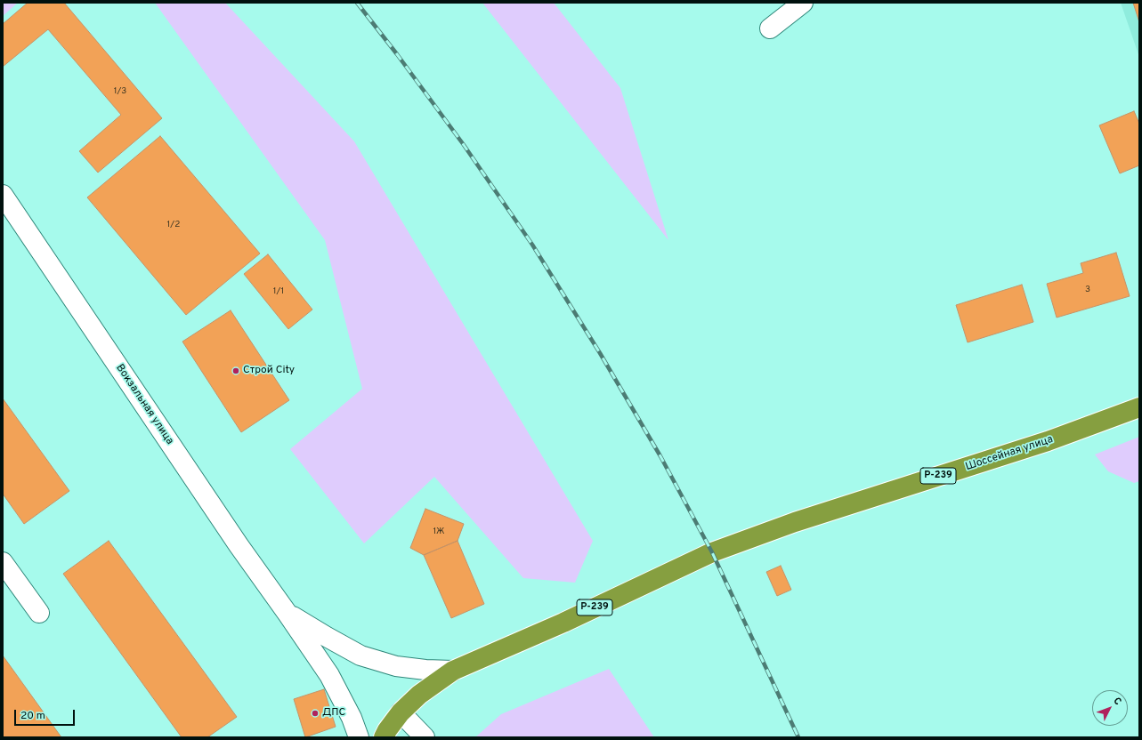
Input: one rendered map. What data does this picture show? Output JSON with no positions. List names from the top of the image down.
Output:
{
  "streets": {
    "highway": ["Шоссейная улица", "Р-239"],
    "street": ["Вокзальная улица"]
  },
  "crossings": [
    ["Шоссейная улица", "Р-239"]
  ],
  "places": ["Строй City", "ДПС"],
  "house_numbers": [
    "1/3",
    "1/2",
    "3",
    "1/1",
    "1Ж"
  ],
  "scale_bar": "20 m",
  "north": "top right"
}
